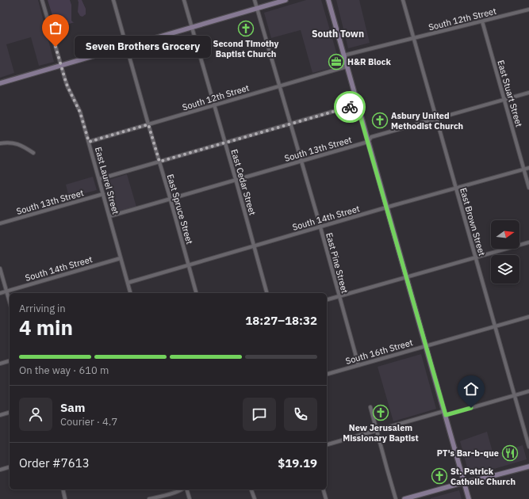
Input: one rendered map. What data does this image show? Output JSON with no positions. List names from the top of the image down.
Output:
{
  "streets": {
    "street": [
      "South 12th Street",
      "East Stuart Street",
      "South 13th Street",
      "East Laurel Street",
      "East Cedar Street",
      "East Spruce Street",
      "South 14th Street",
      "East Brown Street",
      "East Pine Street",
      "South 16th Street"
    ]
  },
  "crossings": [
    ["South 12th Street", "East Stuart Street"],
    ["South 12th Street", "East Laurel Street"],
    ["South 12th Street", "East Cedar Street"],
    ["South 12th Street", "East Spruce Street"],
    ["South 12th Street", "East Brown Street"],
    ["South 12th Street", "East Pine Street"],
    ["East Stuart Street", "South 13th Street"],
    ["East Stuart Street", "South 14th Street"],
    ["South 13th Street", "East Laurel Street"],
    ["South 13th Street", "East Cedar Street"],
    ["South 13th Street", "East Spruce Street"],
    ["South 13th Street", "East Brown Street"],
    ["South 13th Street", "East Pine Street"],
    ["East Laurel Street", "South 14th Street"],
    ["East Cedar Street", "South 14th Street"],
    ["East Spruce Street", "South 14th Street"],
    ["South 14th Street", "East Brown Street"],
    ["South 14th Street", "East Pine Street"],
    ["East Brown Street", "South 16th Street"],
    ["East Pine Street", "South 16th Street"]
  ],
  "districts": ["South Town"],
  "places": {
    "church": [
      "Second Timothy Baptist Church",
      "Asbury United Methodist Church",
      "New Jerusalem Missionary Baptist",
      "St. Patrick Catholic Church"
    ],
    "other": ["Seven Brothers Grocery"],
    "office": ["H&R Block"],
    "restaurant": ["PT's Bar-b-que"]
  },
  "north": "right",
  "page": {
    "bubble": "Seven Brothers Grocery",
    "heading": ["4 min", "Arriving in", "18:27–18:32"],
    "panel": [
      "Sam",
      "Courier · 4.7",
      "Order #7613",
      "$19.19"
    ],
    "bar": "On the way · 610 m"
  }
}
